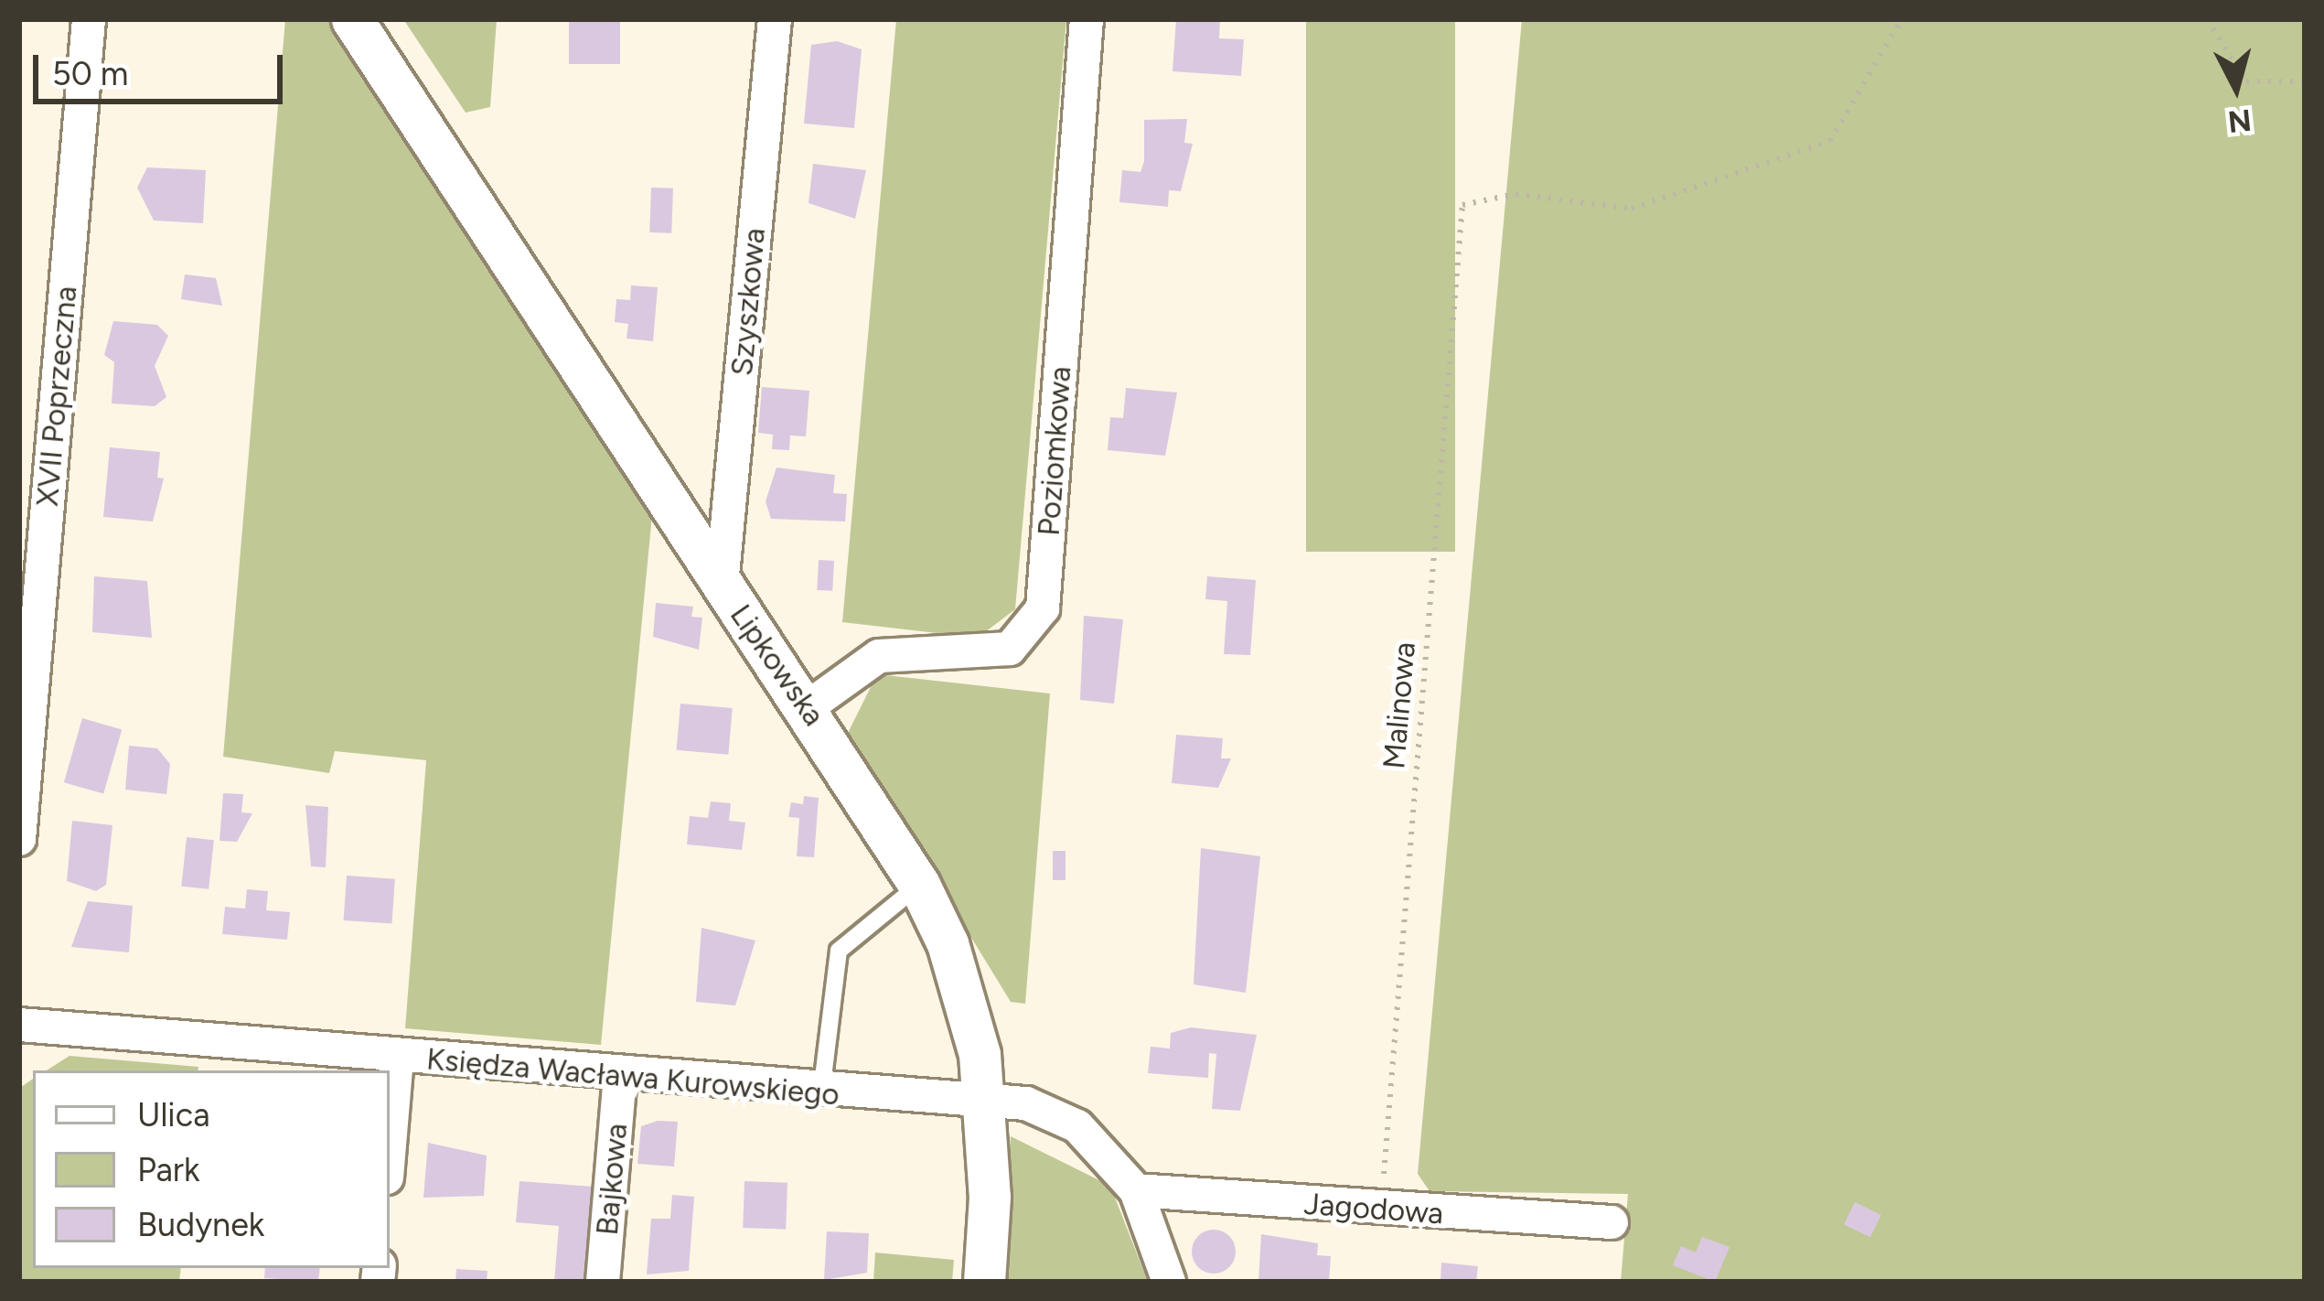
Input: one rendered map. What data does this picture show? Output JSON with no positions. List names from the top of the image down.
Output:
{
  "streets": {
    "street": [
      "Szyszkowa",
      "XVII Poprzeczna",
      "Poziomkowa",
      "Lipkowska",
      "Księdza Wacława Kurowskiego",
      "Bajkowa",
      "Jagodowa"
    ],
    "path": ["Malinowa"]
  },
  "crossings": [
    ["Szyszkowa", "Lipkowska"],
    ["Poziomkowa", "Lipkowska"],
    ["Lipkowska", "Księdza Wacława Kurowskiego"],
    ["Malinowa", "Jagodowa"],
    ["Księdza Wacława Kurowskiego", "Bajkowa"]
  ],
  "legend": ["Ulica", "Park", "Budynek"],
  "scale_bar": "50 m",
  "north": "bottom"
}
